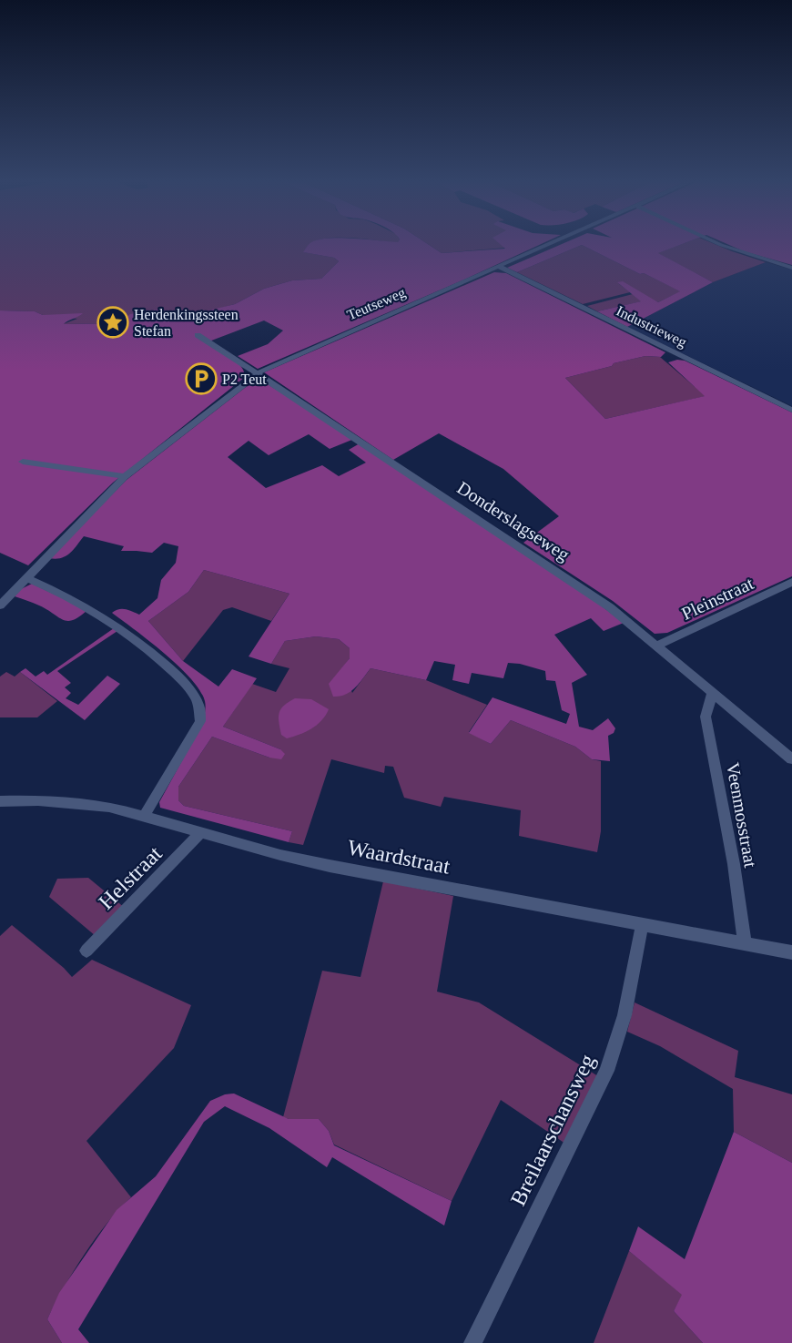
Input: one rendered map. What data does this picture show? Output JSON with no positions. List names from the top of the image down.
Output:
{
  "streets": {
    "street": [
      "Teutseweg",
      "Industrieweg",
      "Donderslagseweg",
      "Pleinstraat",
      "Veenmosstraat",
      "Waardstraat",
      "Helstraat",
      "Breilaarschansweg"
    ]
  },
  "crossings": [
    ["Teutseweg", "Industrieweg"],
    ["Teutseweg", "Donderslagseweg"],
    ["Donderslagseweg", "Pleinstraat"],
    ["Donderslagseweg", "Veenmosstraat"],
    ["Veenmosstraat", "Waardstraat"],
    ["Waardstraat", "Helstraat"],
    ["Waardstraat", "Breilaarschansweg"]
  ],
  "places": {
    "place": ["Herdenkingssteen Stefan"],
    "parking": ["P2 Teut"]
  }
}
